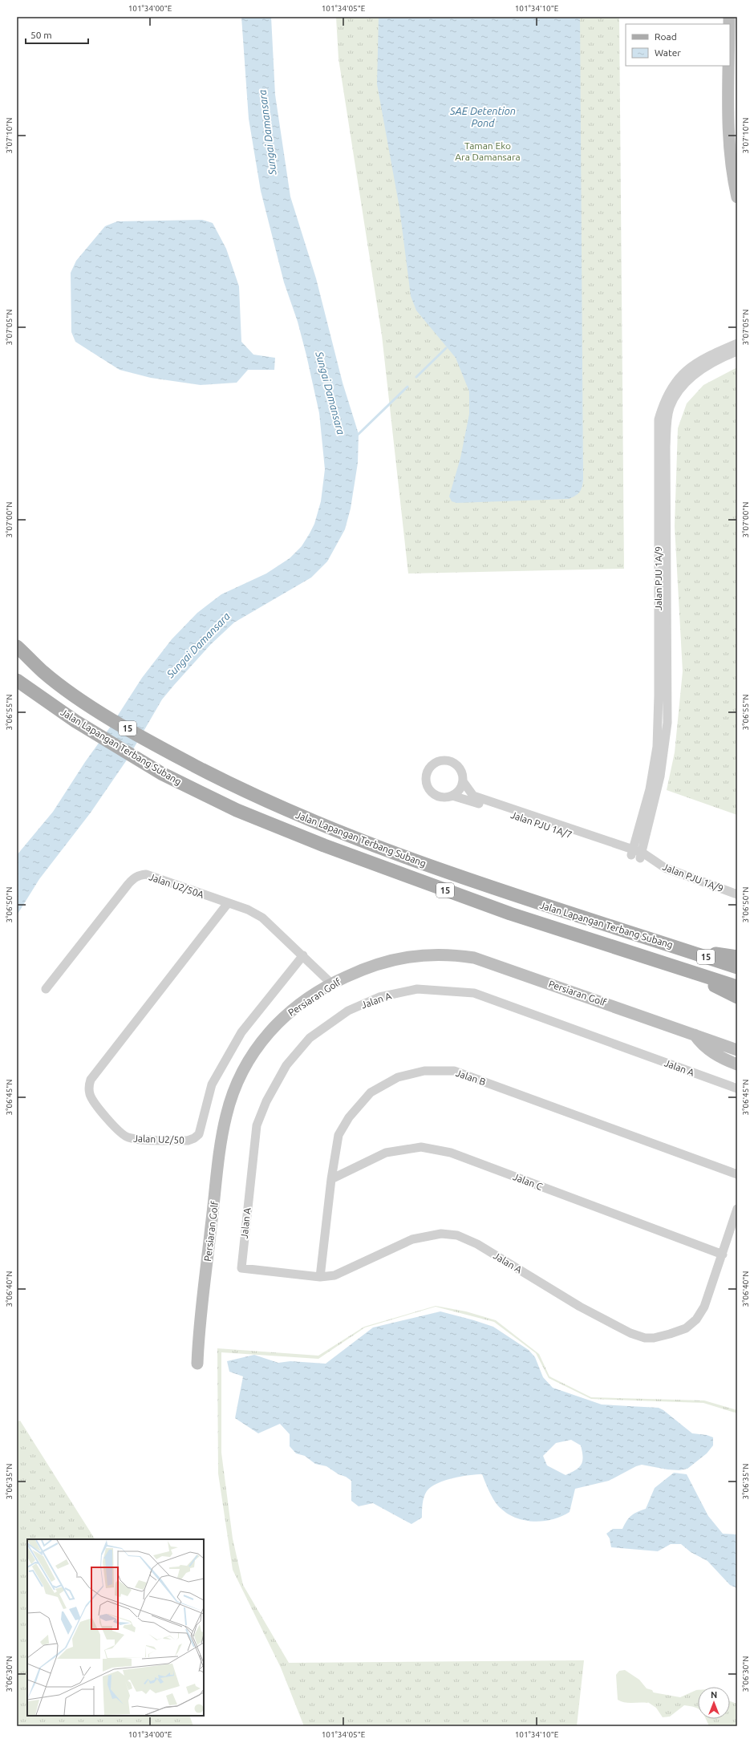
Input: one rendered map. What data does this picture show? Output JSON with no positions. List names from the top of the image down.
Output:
{
  "streets": {
    "main road": ["15", "Jalan Lapangan Terbang Subang"],
    "street": [
      "Jalan PJU 1A/9",
      "Jalan PJU 1A/7",
      "Jalan U2/50A",
      "Persiaran Golf",
      "Jalan A",
      "Jalan B",
      "Jalan U2/50",
      "Jalan C"
    ]
  },
  "crossings": [
    ["Jalan PJU 1A/9", "Jalan PJU 1A/7"],
    ["Jalan U2/50A", "Persiaran Golf"],
    ["Jalan U2/50A", "Jalan U2/50"],
    ["Jalan A", "Jalan B"],
    ["Jalan A", "Jalan C"],
    ["Jalan B", "Jalan C"]
  ],
  "water": ["SAE Detention Pond", "Sungai Damansara"],
  "parks": ["Taman Eko Ara Damansara"],
  "legend": ["Road", "Water"],
  "scale_bar": "50 m",
  "north": "top",
  "coordinates": [
    "101°34'00\"E",
    "101°34'05\"E",
    "101°34'10\"E",
    "3°07'10\"N",
    "3°07'05\"N",
    "3°07'00\"N",
    "3°06'55\"N",
    "3°06'50\"N",
    "3°06'45\"N",
    "3°06'40\"N",
    "3°06'35\"N",
    "3°06'30\"N"
  ]
}
